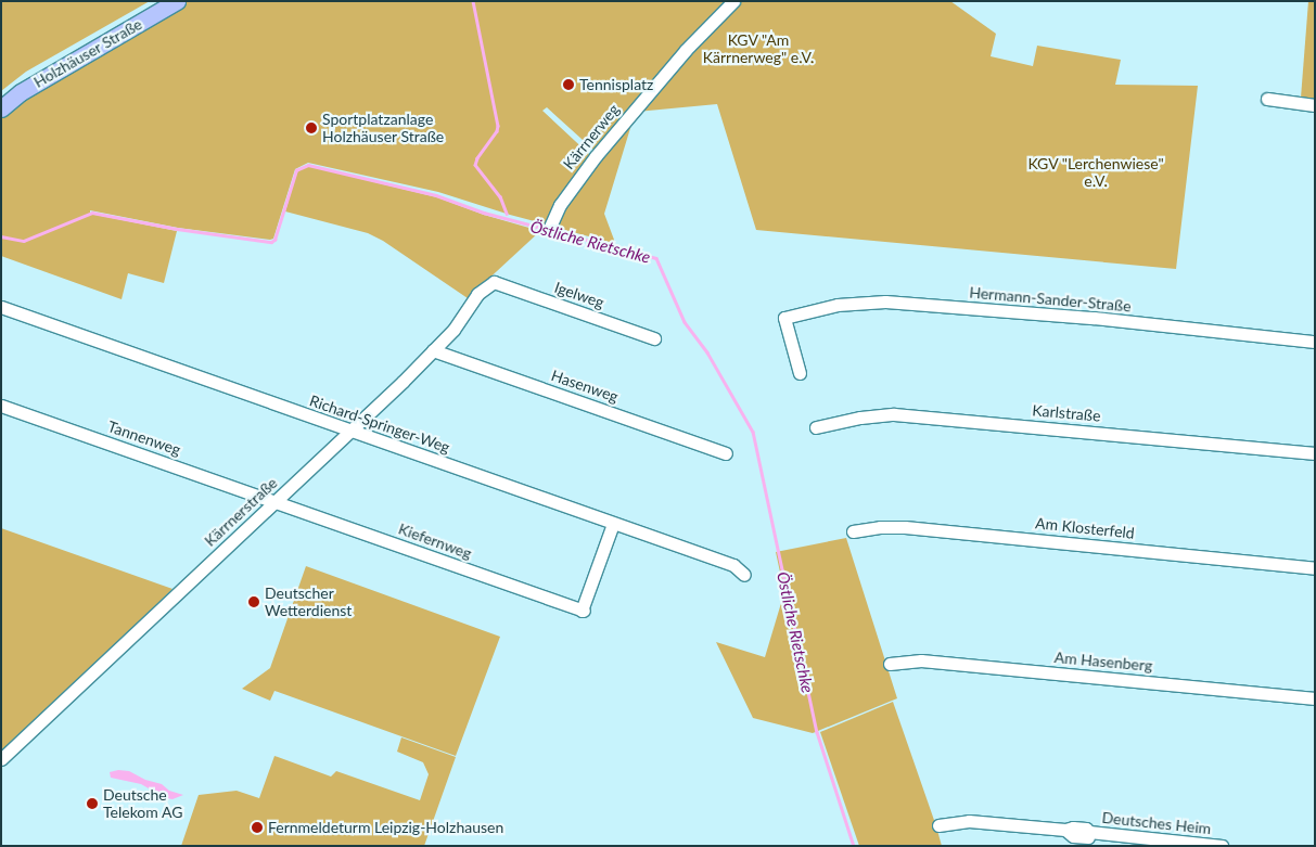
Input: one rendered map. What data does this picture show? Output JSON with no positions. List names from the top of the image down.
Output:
{
  "streets": {
    "main road": ["Holzhäuser Straße"],
    "street": [
      "Kärrnerweg",
      "Igelweg",
      "Hermann-Sander-Straße",
      "Hasenweg",
      "Karlstraße",
      "Richard-Springer-Weg",
      "Tannenweg",
      "Kärrnerstraße",
      "Am Klosterfeld",
      "Kiefernweg",
      "Am Hasenberg",
      "Deutsches Heim"
    ]
  },
  "crossings": [
    ["Igelweg", "Kärrnerstraße"],
    ["Hasenweg", "Kärrnerstraße"],
    ["Richard-Springer-Weg", "Kärrnerstraße"],
    ["Richard-Springer-Weg", "Kiefernweg"],
    ["Tannenweg", "Kärrnerstraße"],
    ["Tannenweg", "Kiefernweg"],
    ["Kärrnerstraße", "Kiefernweg"]
  ],
  "water": ["Östliche Rietschke"],
  "parks": ["KGV \"Am Kärrnerweg\" e.V.", "KGV \"Lerchenwiese\" e.V."],
  "places": [
    "Tennisplatz",
    "Sportplatzanlage Holzhäuser Straße",
    "Deutscher Wetterdienst",
    "Deutsche Telekom AG",
    "Fernmeldeturm Leipzig-Holzhausen"
  ]
}
